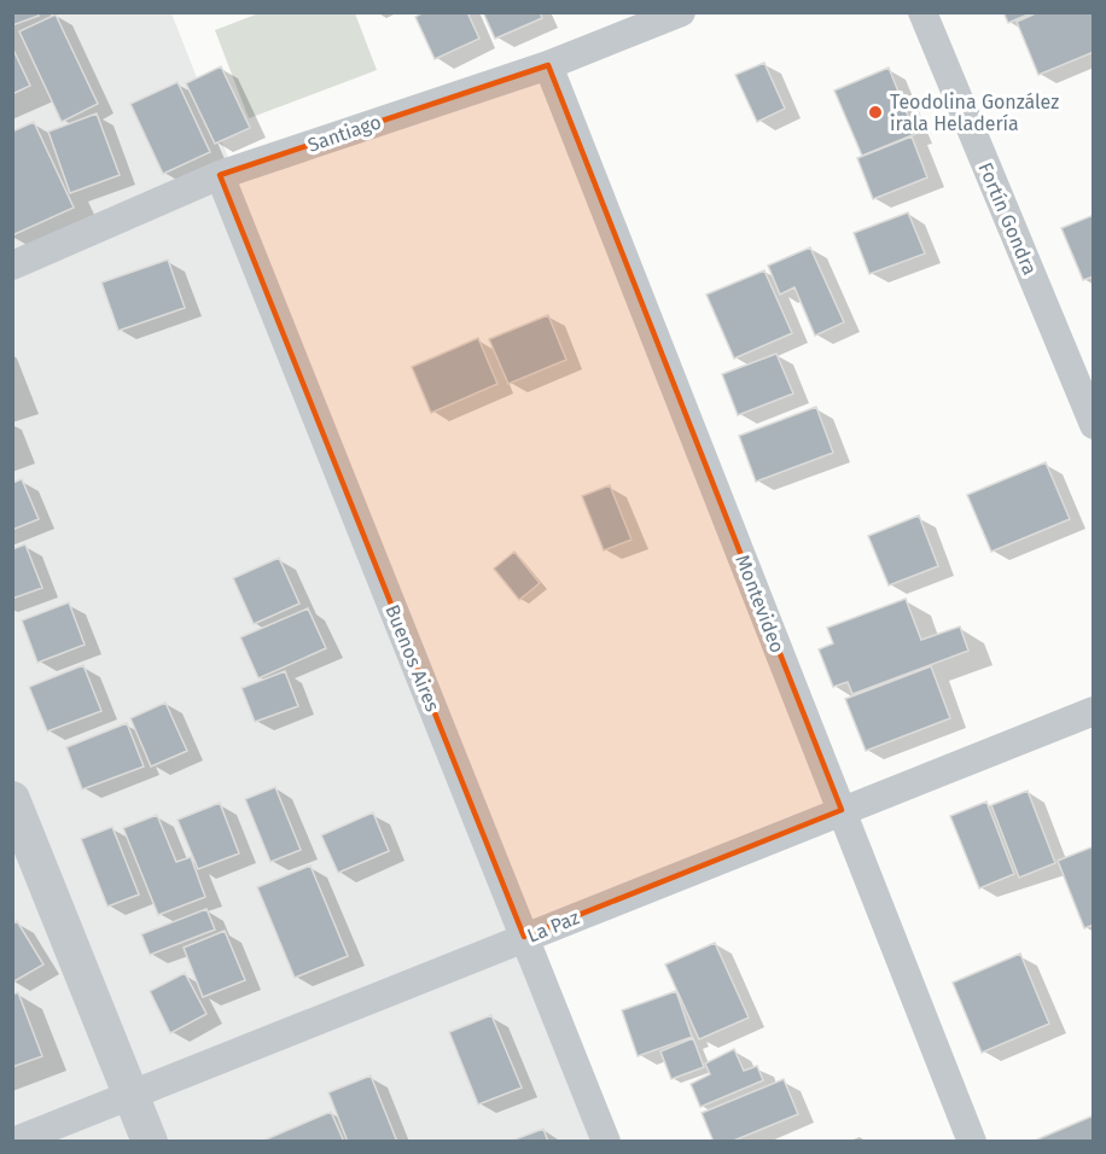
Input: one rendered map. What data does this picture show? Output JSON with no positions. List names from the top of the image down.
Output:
{
  "streets": {
    "street": [
      "Santiago",
      "Fortín Gondra",
      "Montevideo",
      "Buenos Aires",
      "La Paz"
    ]
  },
  "crossings": [
    ["Santiago", "Montevideo"],
    ["Santiago", "Buenos Aires"],
    ["Montevideo", "La Paz"],
    ["Buenos Aires", "La Paz"]
  ],
  "places": ["Teodolina González irala Heladería"]
}
